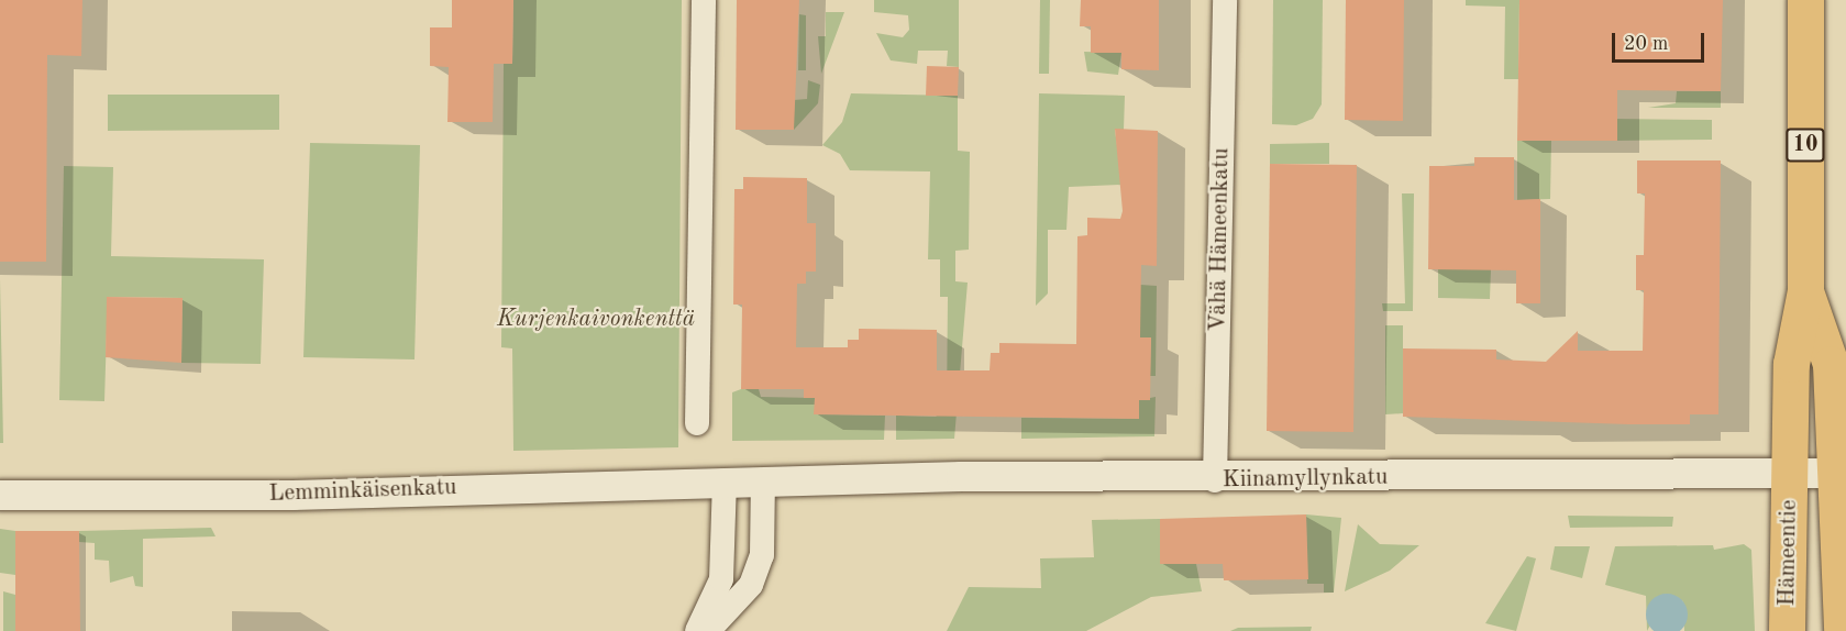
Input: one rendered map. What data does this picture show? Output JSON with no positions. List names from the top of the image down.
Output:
{
  "streets": {
    "highway": ["10", "Hämeentie"],
    "street": ["Vähä Hämeenkatu", "Kiinamyllynkatu", "Lemminkäisenkatu"]
  },
  "crossings": [
    ["10", "Kiinamyllynkatu"],
    ["10", "Hämeentie"],
    ["Vähä Hämeenkatu", "Kiinamyllynkatu"],
    ["Kiinamyllynkatu", "Lemminkäisenkatu"],
    ["Kiinamyllynkatu", "Hämeentie"]
  ],
  "parks": ["Kurjenkaivonkenttä"],
  "scale_bar": "20 m"
}
